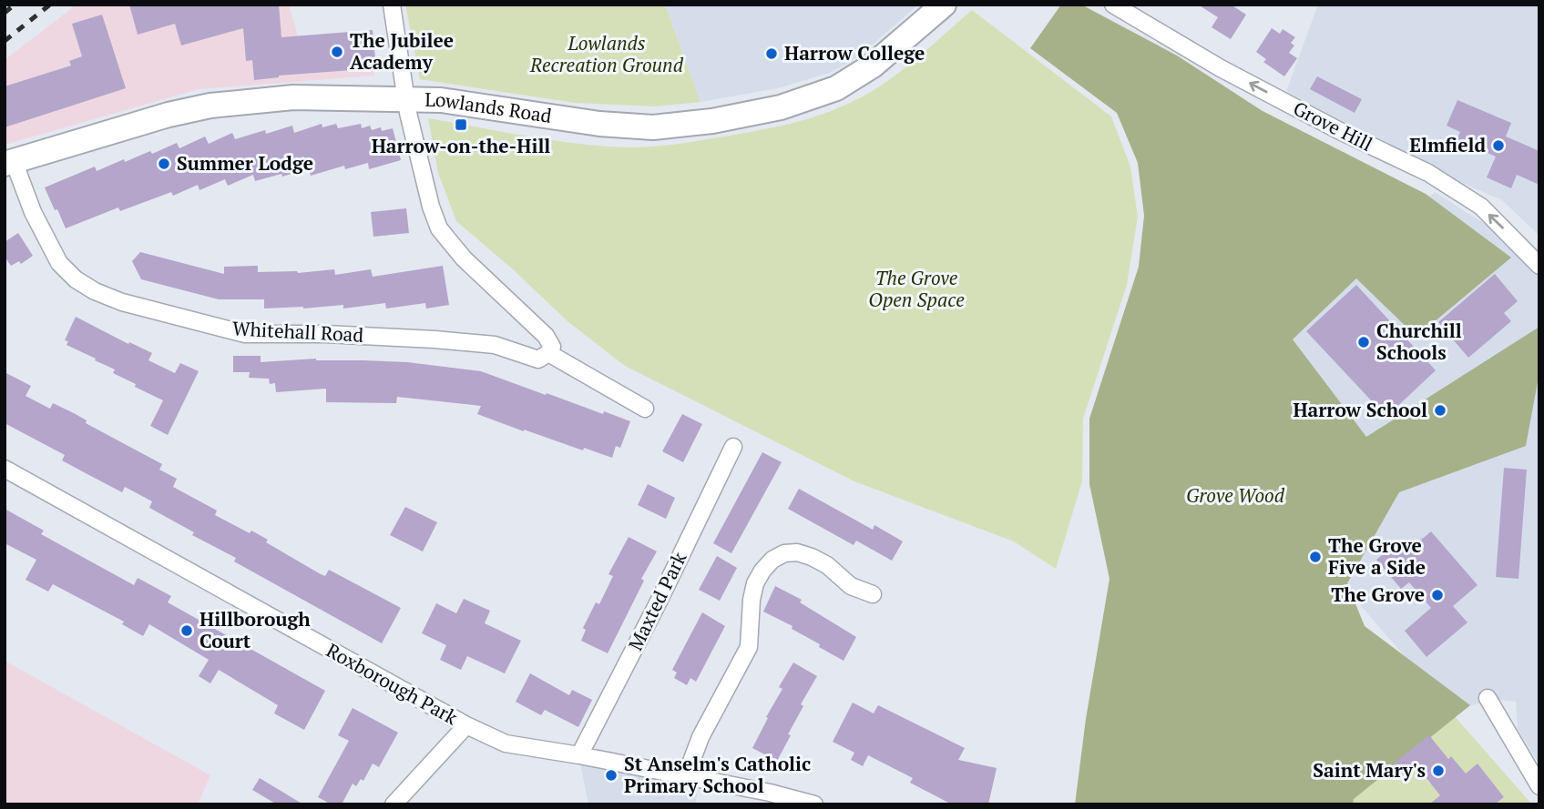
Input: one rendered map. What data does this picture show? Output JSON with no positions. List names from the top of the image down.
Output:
{
  "streets": {
    "main road": ["Lowlands Road"],
    "street": [
      "Grove Hill",
      "Whitehall Road",
      "Maxted Park",
      "Roxborough Park"
    ]
  },
  "crossings": [
    ["Lowlands Road", "Whitehall Road"],
    ["Maxted Park", "Roxborough Park"]
  ],
  "one_way": ["Grove Hill"],
  "parks": ["Lowlands Recreation Ground", "The Grove Open Space", "Grove Wood"],
  "places": {
    "other": [
      "The Jubilee Academy",
      "Harrow College",
      "Elmfield",
      "Summer Lodge",
      "Churchill Schools",
      "Harrow School",
      "The Grove Five a Side",
      "The Grove",
      "Hillborough Court",
      "Saint Mary's",
      "St Anselm's Catholic Primary School"
    ],
    "transit": ["Harrow-on-the-Hill"]
  }
}
